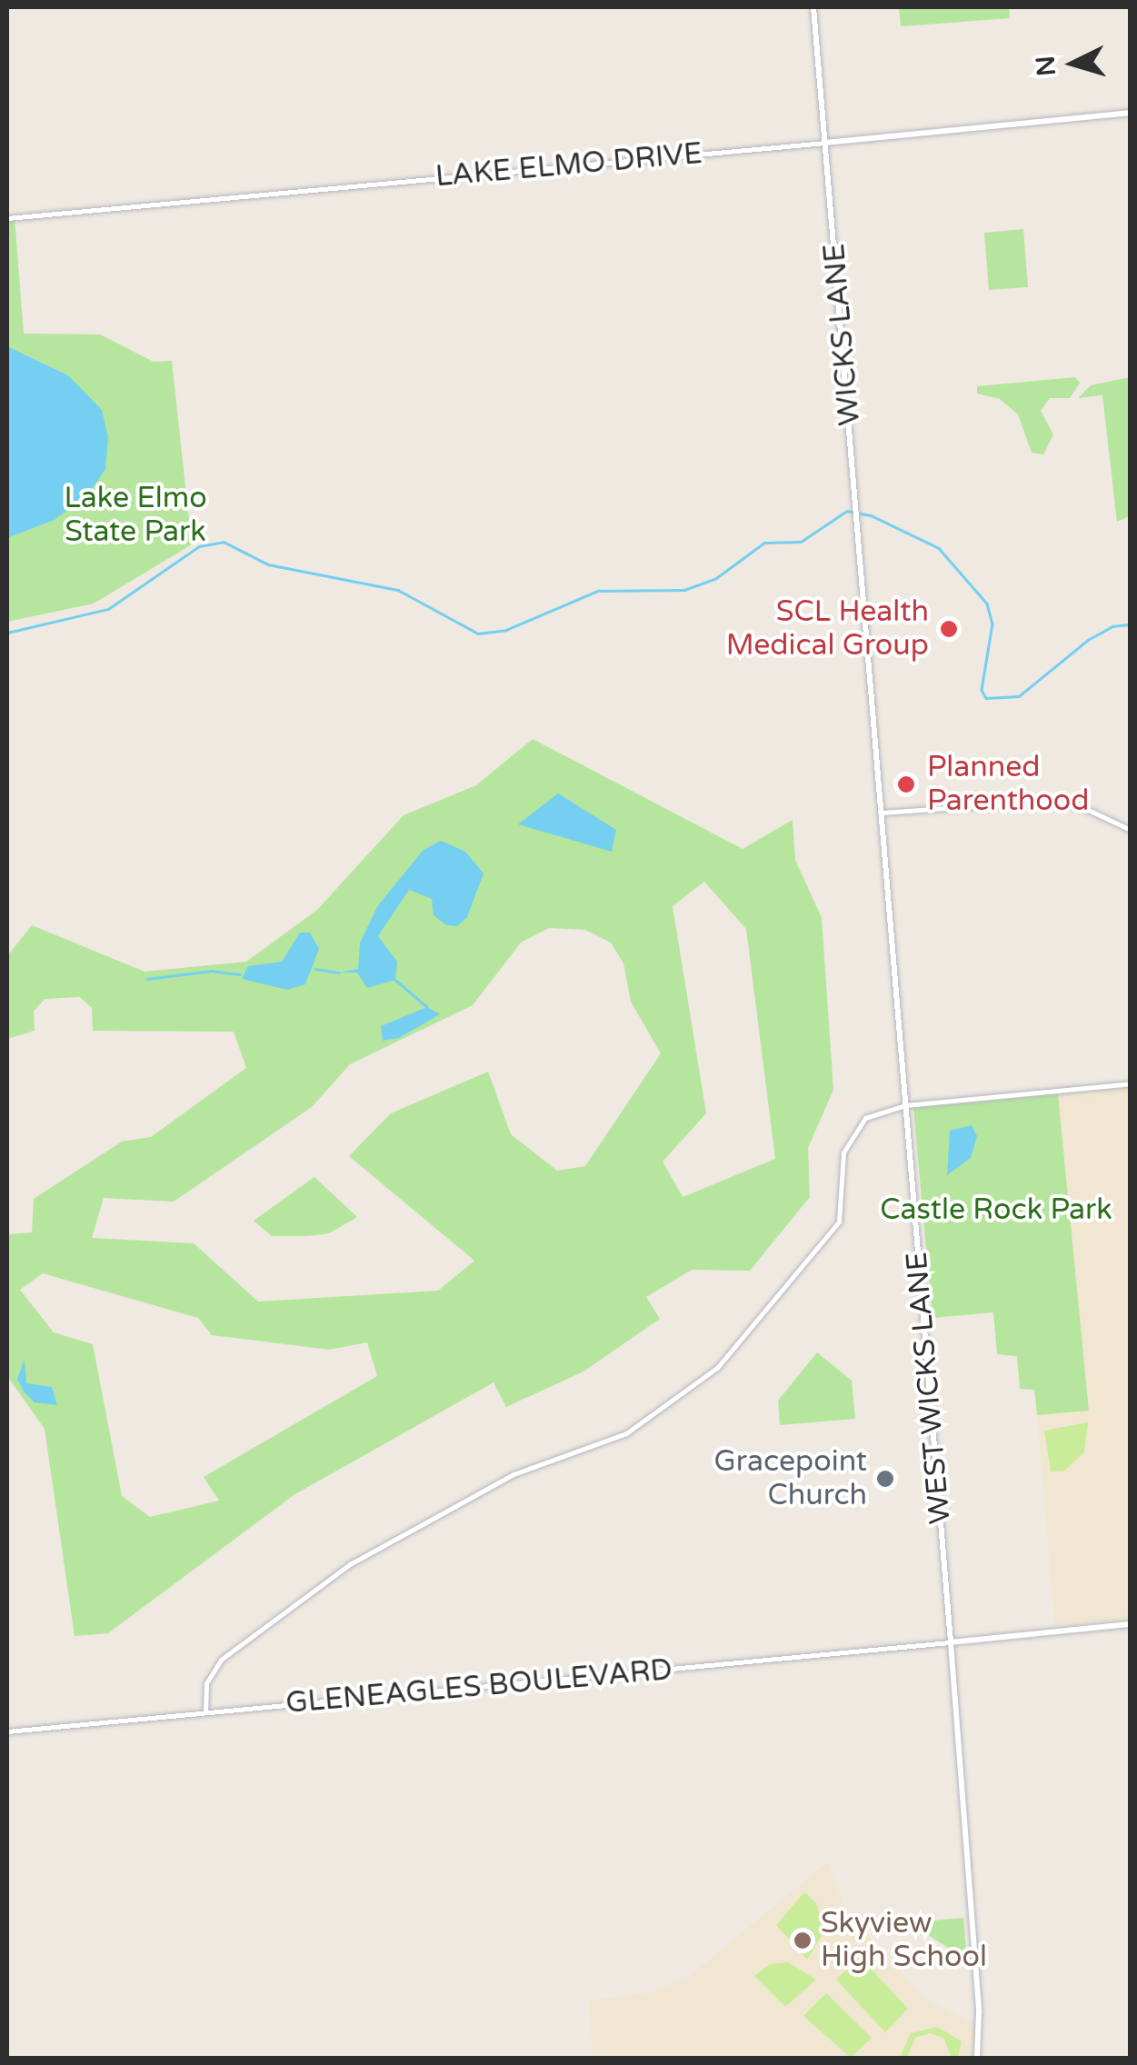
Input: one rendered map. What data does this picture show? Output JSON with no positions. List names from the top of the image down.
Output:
{
  "streets": {
    "main road": ["LAKE ELMO DRIVE", "WICKS LANE", "WEST WICKS LANE"],
    "street": ["GLENEAGLES BOULEVARD"]
  },
  "crossings": [
    ["LAKE ELMO DRIVE", "WICKS LANE"],
    ["WICKS LANE", "WEST WICKS LANE"],
    ["WEST WICKS LANE", "GLENEAGLES BOULEVARD"]
  ],
  "parks": ["Lake Elmo State Park", "Castle Rock Park"],
  "places": [
    "SCL Health Medical Group",
    "Planned Parenthood",
    "Gracepoint Church",
    "Skyview High School"
  ],
  "north": "left"
}
